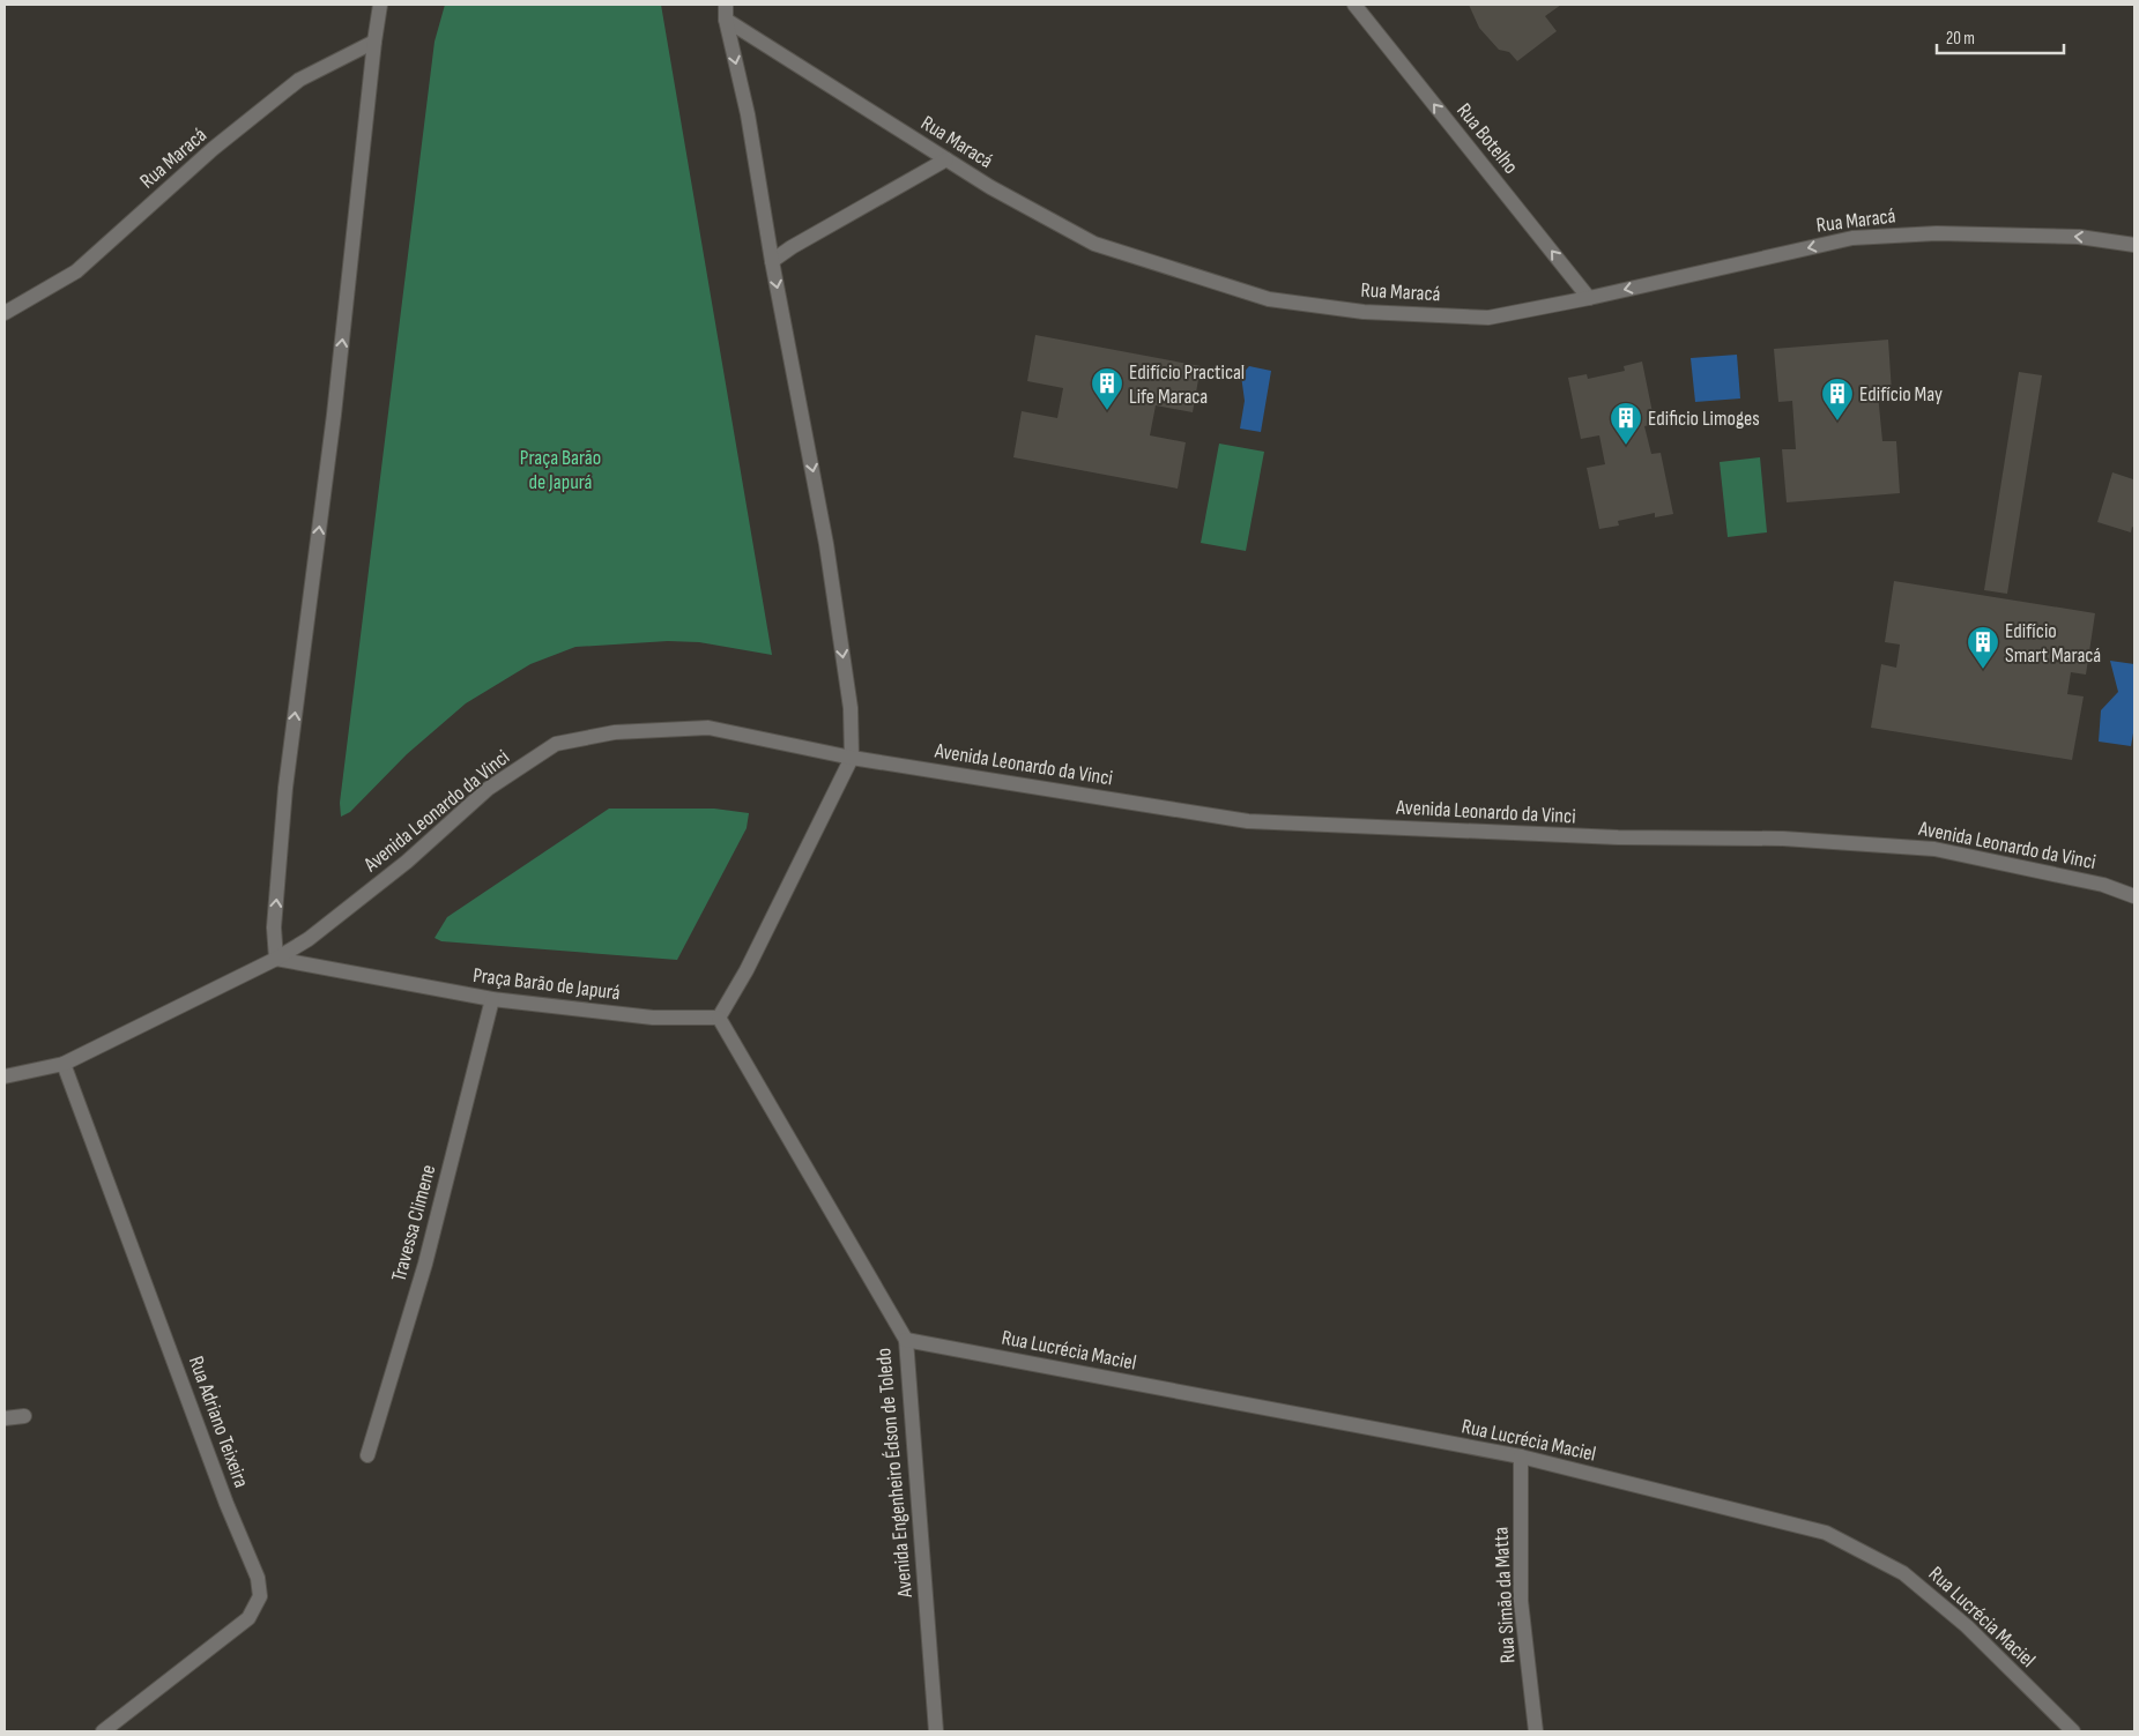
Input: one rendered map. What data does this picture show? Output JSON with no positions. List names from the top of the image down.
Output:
{
  "streets": {
    "street": [
      "Rua Botelho",
      "Rua Maracá",
      "Avenida Leonardo da Vinci",
      "Praça Barão de Japurá",
      "Travessa Climene",
      "Rua Lucrécia Maciel",
      "Rua Adriano Teixeira",
      "Avenida Engenheiro Édson de Toledo",
      "Rua Simão da Matta"
    ]
  },
  "crossings": [
    ["Rua Botelho", "Rua Maracá"],
    ["Avenida Leonardo da Vinci", "Praça Barão de Japurá"],
    ["Avenida Leonardo da Vinci", "Rua Adriano Teixeira"],
    ["Praça Barão de Japurá", "Travessa Climene"],
    ["Praça Barão de Japurá", "Avenida Engenheiro Édson de Toledo"],
    ["Rua Lucrécia Maciel", "Avenida Engenheiro Édson de Toledo"],
    ["Rua Lucrécia Maciel", "Rua Simão da Matta"]
  ],
  "one_way": ["Rua Botelho"],
  "parks": ["Praça Barão de Japurá"],
  "places": {
    "building": [
      "Edifício Practical Life Maraca",
      "Edifício May",
      "Edificio Limoges",
      "Edifício Smart Maracá"
    ]
  },
  "scale_bar": "20 m"
}
